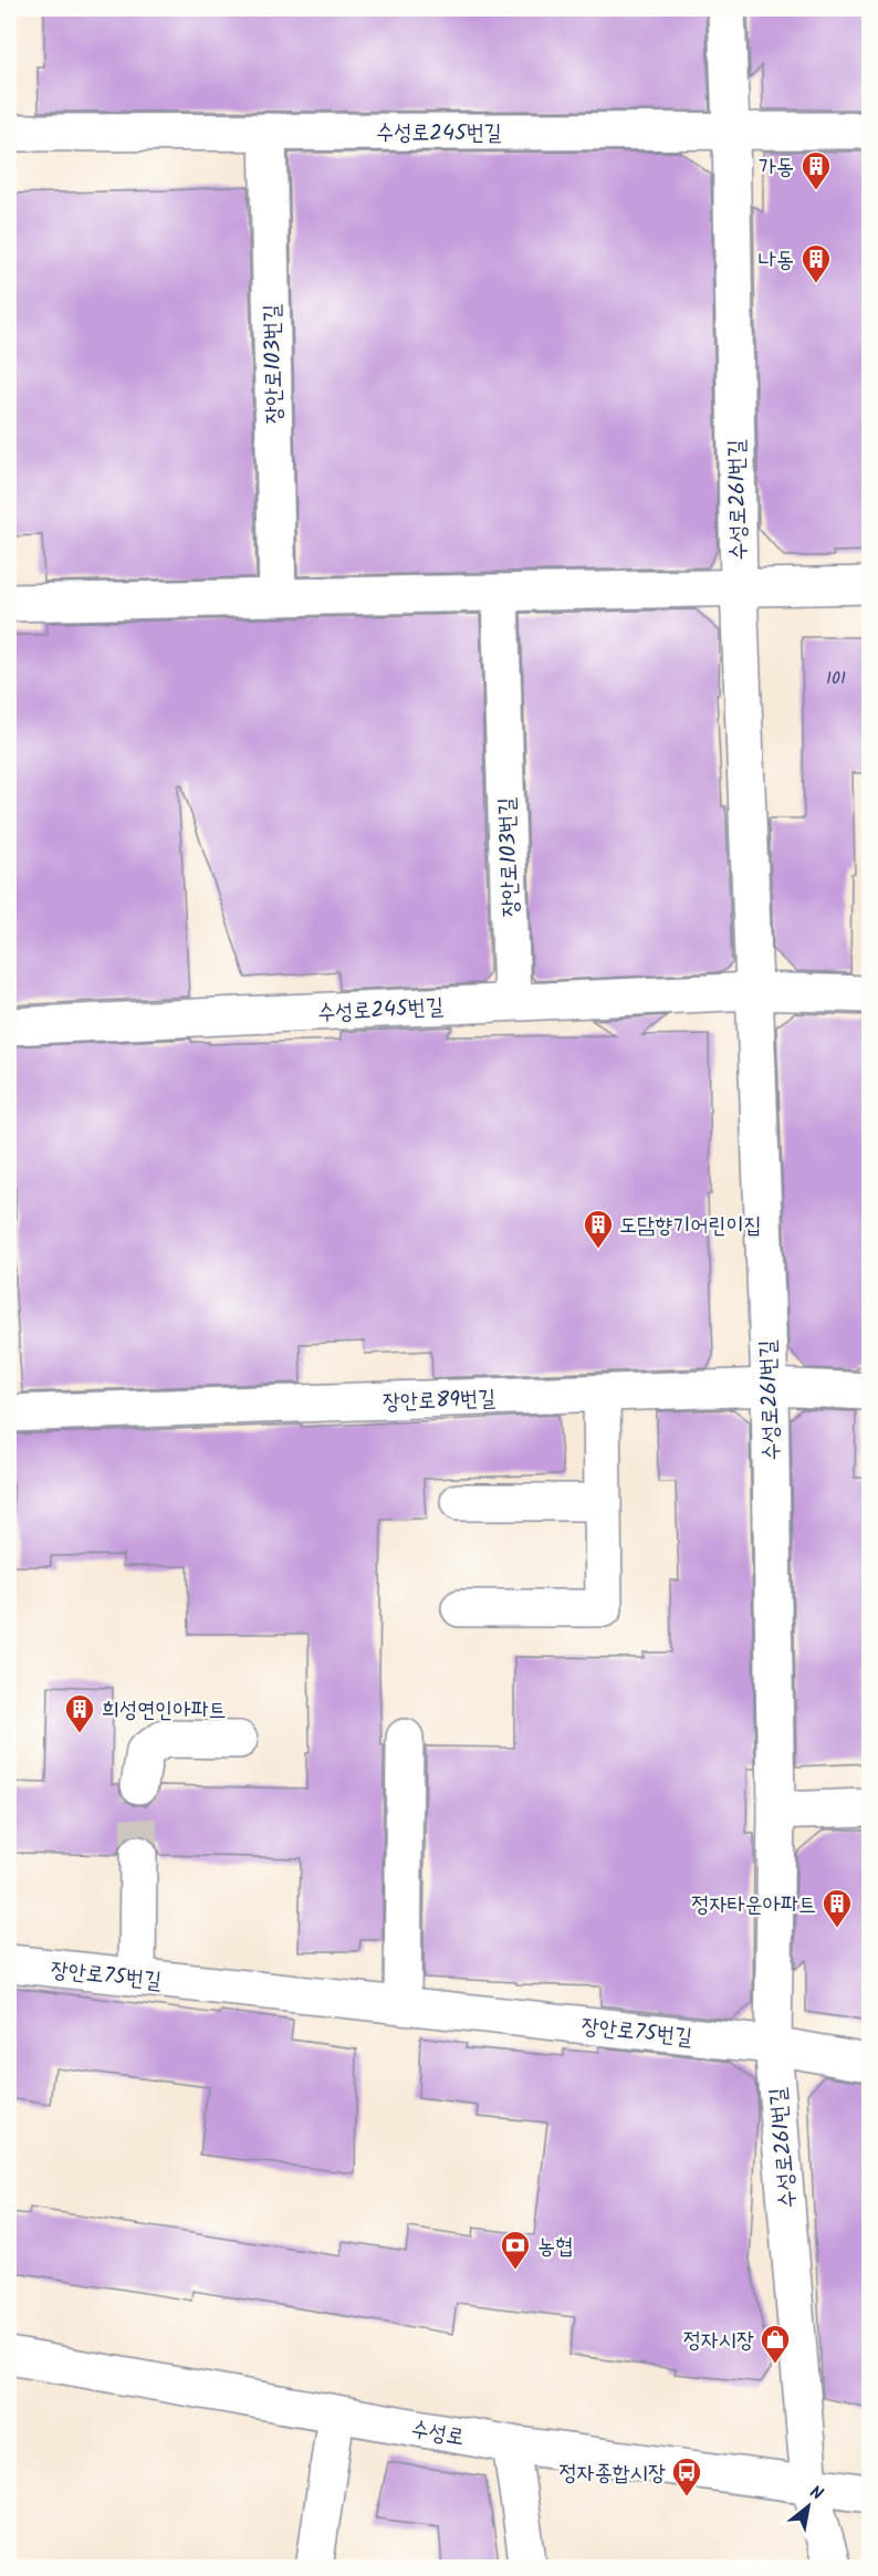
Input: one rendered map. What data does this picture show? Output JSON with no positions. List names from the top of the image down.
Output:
{
  "streets": {
    "street": [
      "수성로245번길",
      "장안로103번길",
      "수성로261번길",
      "장안로89번길",
      "장안로75번길",
      "수성로"
    ]
  },
  "crossings": [
    ["수성로245번길", "장안로103번길"],
    ["수성로245번길", "수성로261번길"],
    ["수성로261번길", "장안로89번길"],
    ["수성로261번길", "장안로75번길"],
    ["수성로261번길", "수성로"]
  ],
  "places": {
    "building": [
      "가동",
      "나동",
      "도담향기어린이집",
      "희성연인아파트",
      "정자타운아파트"
    ],
    "bank": ["농협"],
    "shop": ["정자시장"],
    "bus stop": ["정자종합시장"]
  },
  "house_numbers": ["101"],
  "north": "top right"
}
